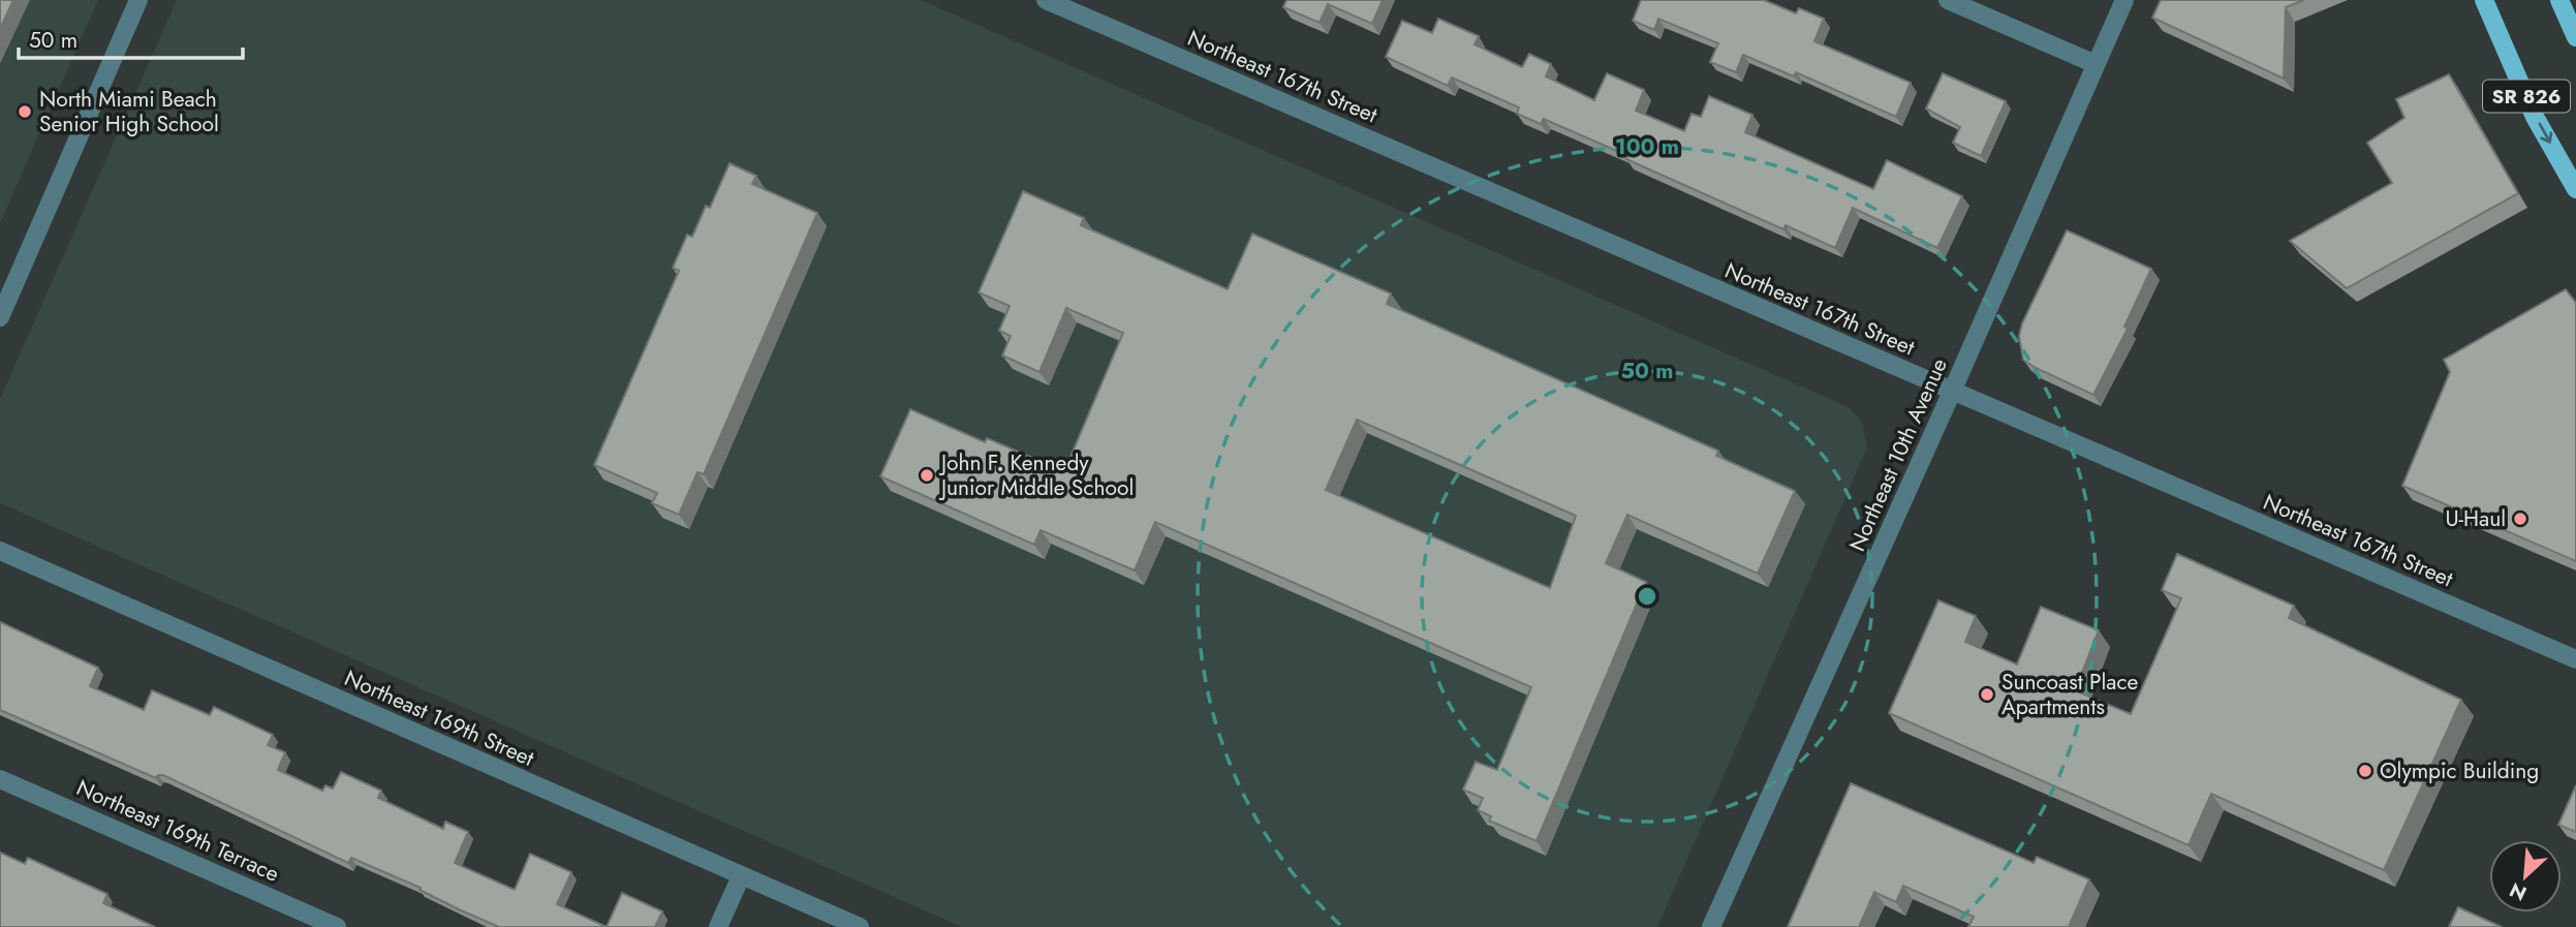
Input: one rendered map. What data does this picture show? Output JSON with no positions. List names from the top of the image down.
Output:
{
  "streets": {
    "main road": ["SR 826"],
    "street": [
      "Northeast 167th Street",
      "Northeast 10th Avenue",
      "Northeast 169th Street",
      "Northeast 169th Terrace"
    ]
  },
  "crossings": [
    ["Northeast 167th Street", "Northeast 10th Avenue"]
  ],
  "places": [
    "North Miami Beach Senior High School",
    "John F. Kennedy Junior Middle School",
    "U-Haul",
    "Suncoast Place Apartments",
    "Olympic Building"
  ],
  "scale_bar": "50 m",
  "north": "bottom left",
  "rings": ["100 m", "50 m"]
}
